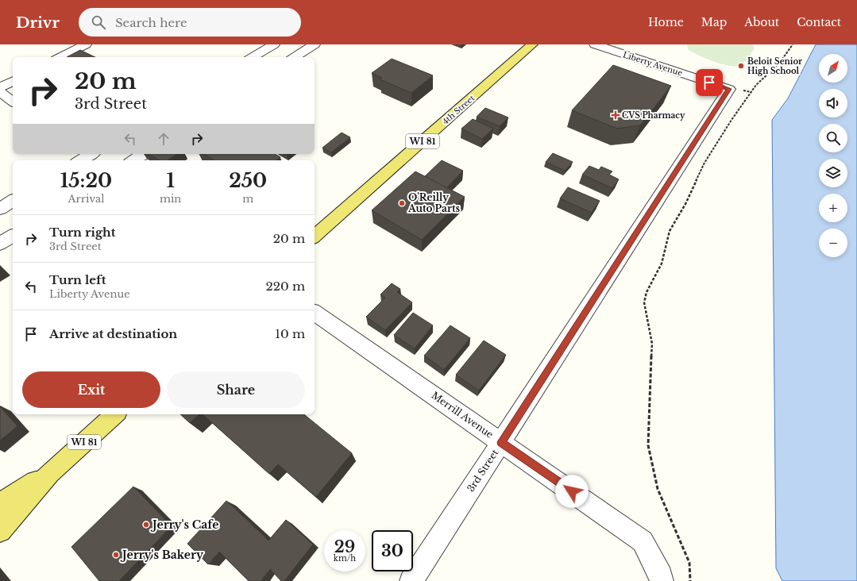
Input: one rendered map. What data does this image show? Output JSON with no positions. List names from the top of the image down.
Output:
{
  "streets": {
    "main road": ["4th Street", "WI 81"],
    "street": ["Liberty Avenue", "Merrill Avenue", "3rd Street"]
  },
  "crossings": [
    ["Liberty Avenue", "3rd Street"],
    ["Merrill Avenue", "3rd Street"]
  ],
  "places": {
    "other": [
      "Beloit Senior High School",
      "O'Reilly Auto Parts",
      "Jerry's Cafe",
      "Jerry's Bakery"
    ],
    "health": ["CVS Pharmacy"]
  },
  "north": "top right",
  "page": {
    "header": "Drivr",
    "search": "Search here",
    "nav": [
      "Home",
      "Map",
      "About",
      "Contact"
    ],
    "map_buttons": ["+", "−"],
    "turn": ["20 m", "3rd Street"],
    "eta": [
      "15:20",
      "Arrival",
      "1",
      "min",
      "250",
      "m"
    ],
    "list": [
      {
        "name": "Turn right",
        "note": "3rd Street",
        "value": "20 m"
      },
      {
        "name": "Turn left",
        "note": "Liberty Avenue",
        "value": "220 m"
      },
      {
        "name": "Arrive at destination",
        "value": "10 m"
      }
    ],
    "buttons": ["Exit", "Share"],
    "speed": "29 km/h",
    "limit": "30"
  }
}
